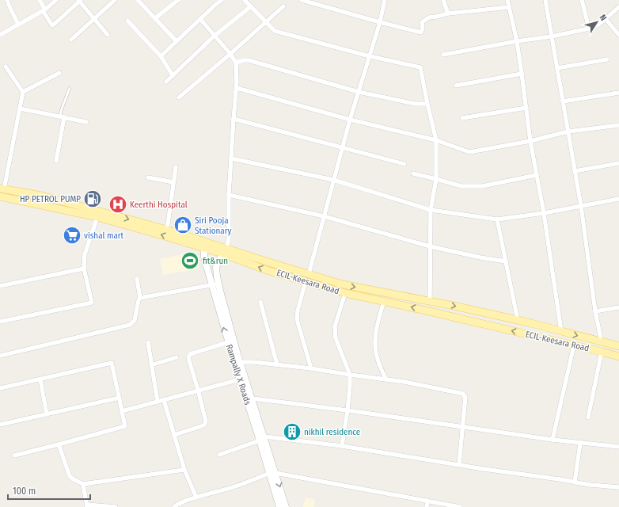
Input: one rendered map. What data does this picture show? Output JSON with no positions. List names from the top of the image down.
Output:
{
  "streets": {
    "main road": ["ECIL-Keesara Road", "Rampally X Roads"]
  },
  "crossings": [
    ["ECIL-Keesara Road", "Rampally X Roads"]
  ],
  "places": {
    "fuel station": ["HP PETROL PUMP"],
    "hospital": ["Keerthi Hospital"],
    "shop": ["Siri Pooja Stationary"],
    "supermarket": ["vishal mart"],
    "sports": ["fit&run"],
    "building": ["nikhil residence"]
  },
  "scale_bar": "100 m",
  "north": "top right"
}
